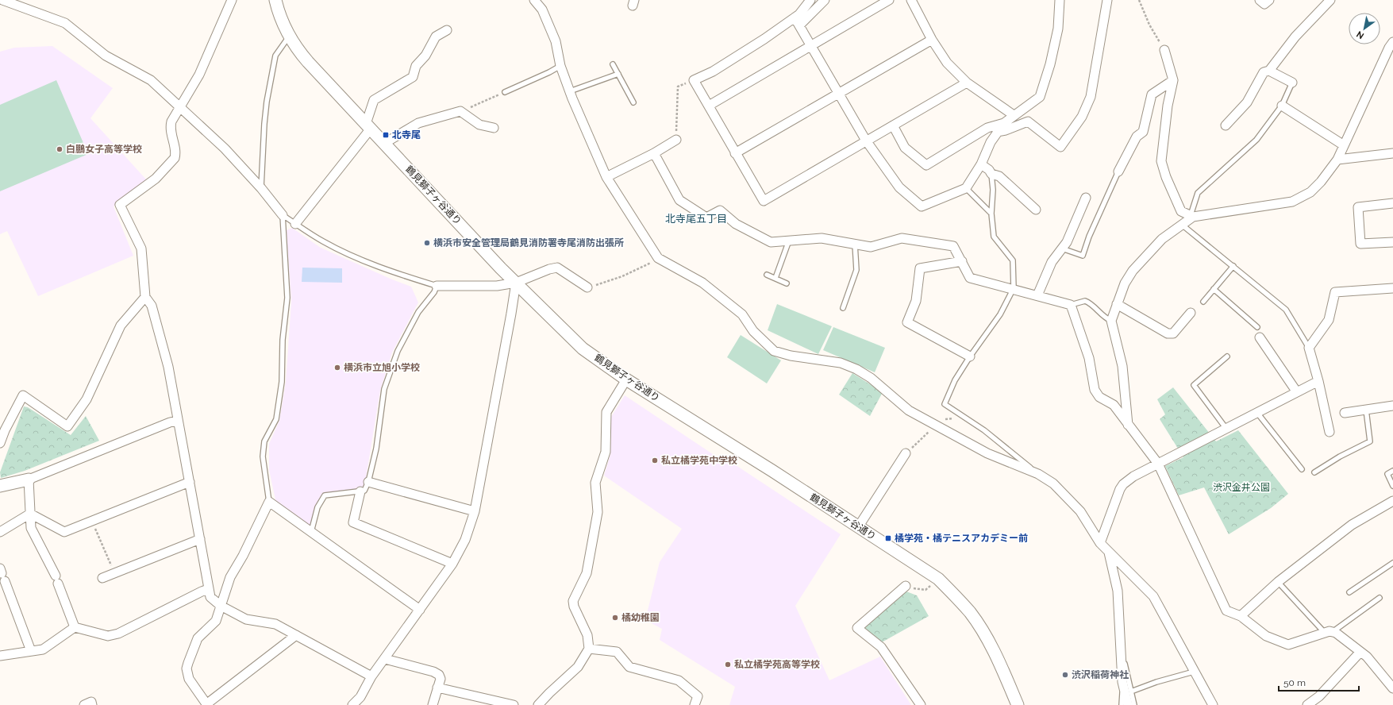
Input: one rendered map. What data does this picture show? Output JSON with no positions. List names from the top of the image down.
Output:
{
  "streets": {
    "street": ["鶴見獅子ヶ谷通り"]
  },
  "districts": ["北寺尾五丁目"],
  "parks": ["渋沢金井公園"],
  "places": {
    "transit": ["北寺尾", "橘学苑・橘テニスアカデミー前"],
    "other": [
      "白鵬女子高等学校",
      "横浜市安全管理局鶴見消防署寺尾消防出張所",
      "横浜市立旭小学校",
      "私立橘学苑中学校",
      "橘幼稚園",
      "私立橘学苑高等学校",
      "渋沢稲荷神社"
    ]
  },
  "scale_bar": "50 m",
  "north": "bottom left"
}
